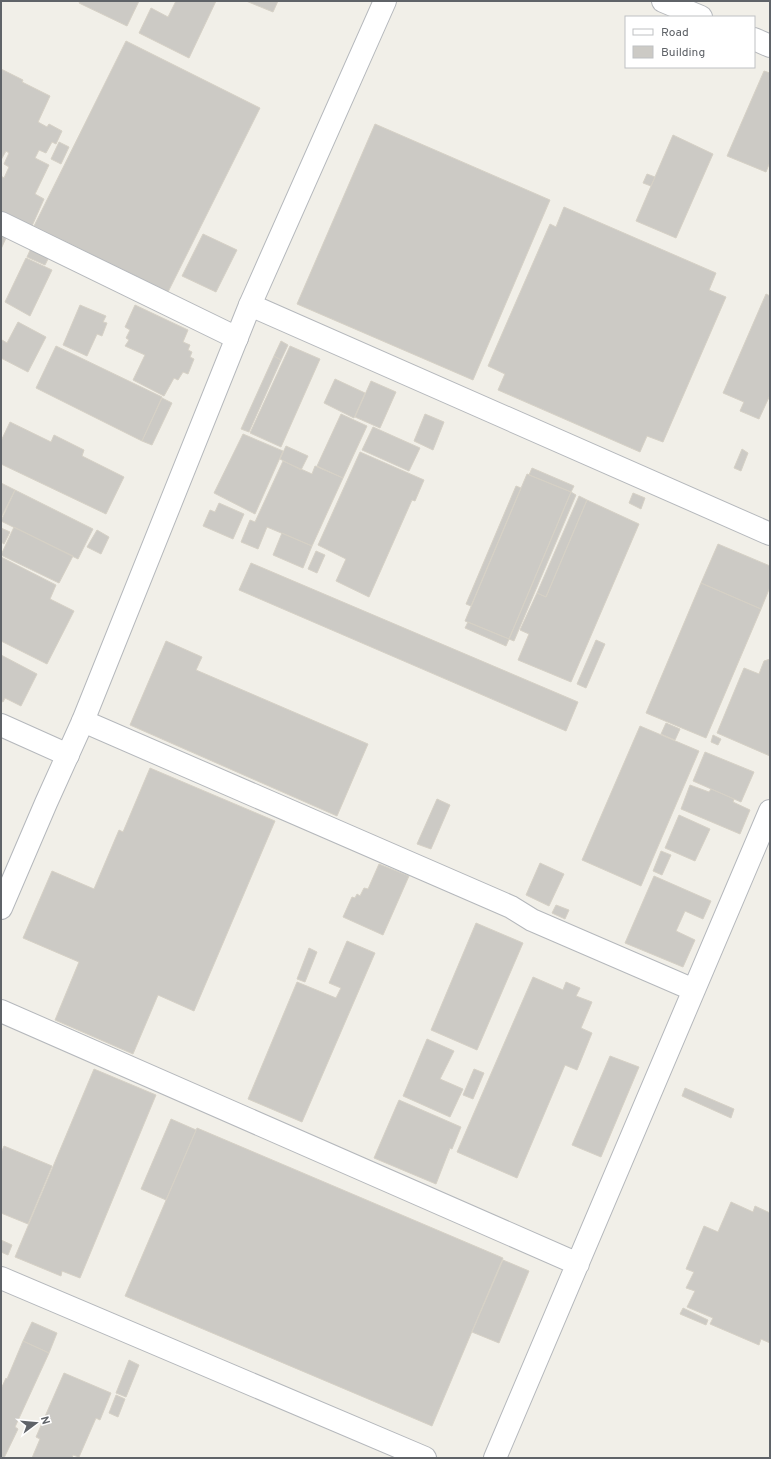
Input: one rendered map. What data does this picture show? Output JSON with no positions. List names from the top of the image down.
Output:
{
  "legend": ["Road", "Building"],
  "north": "right"
}
